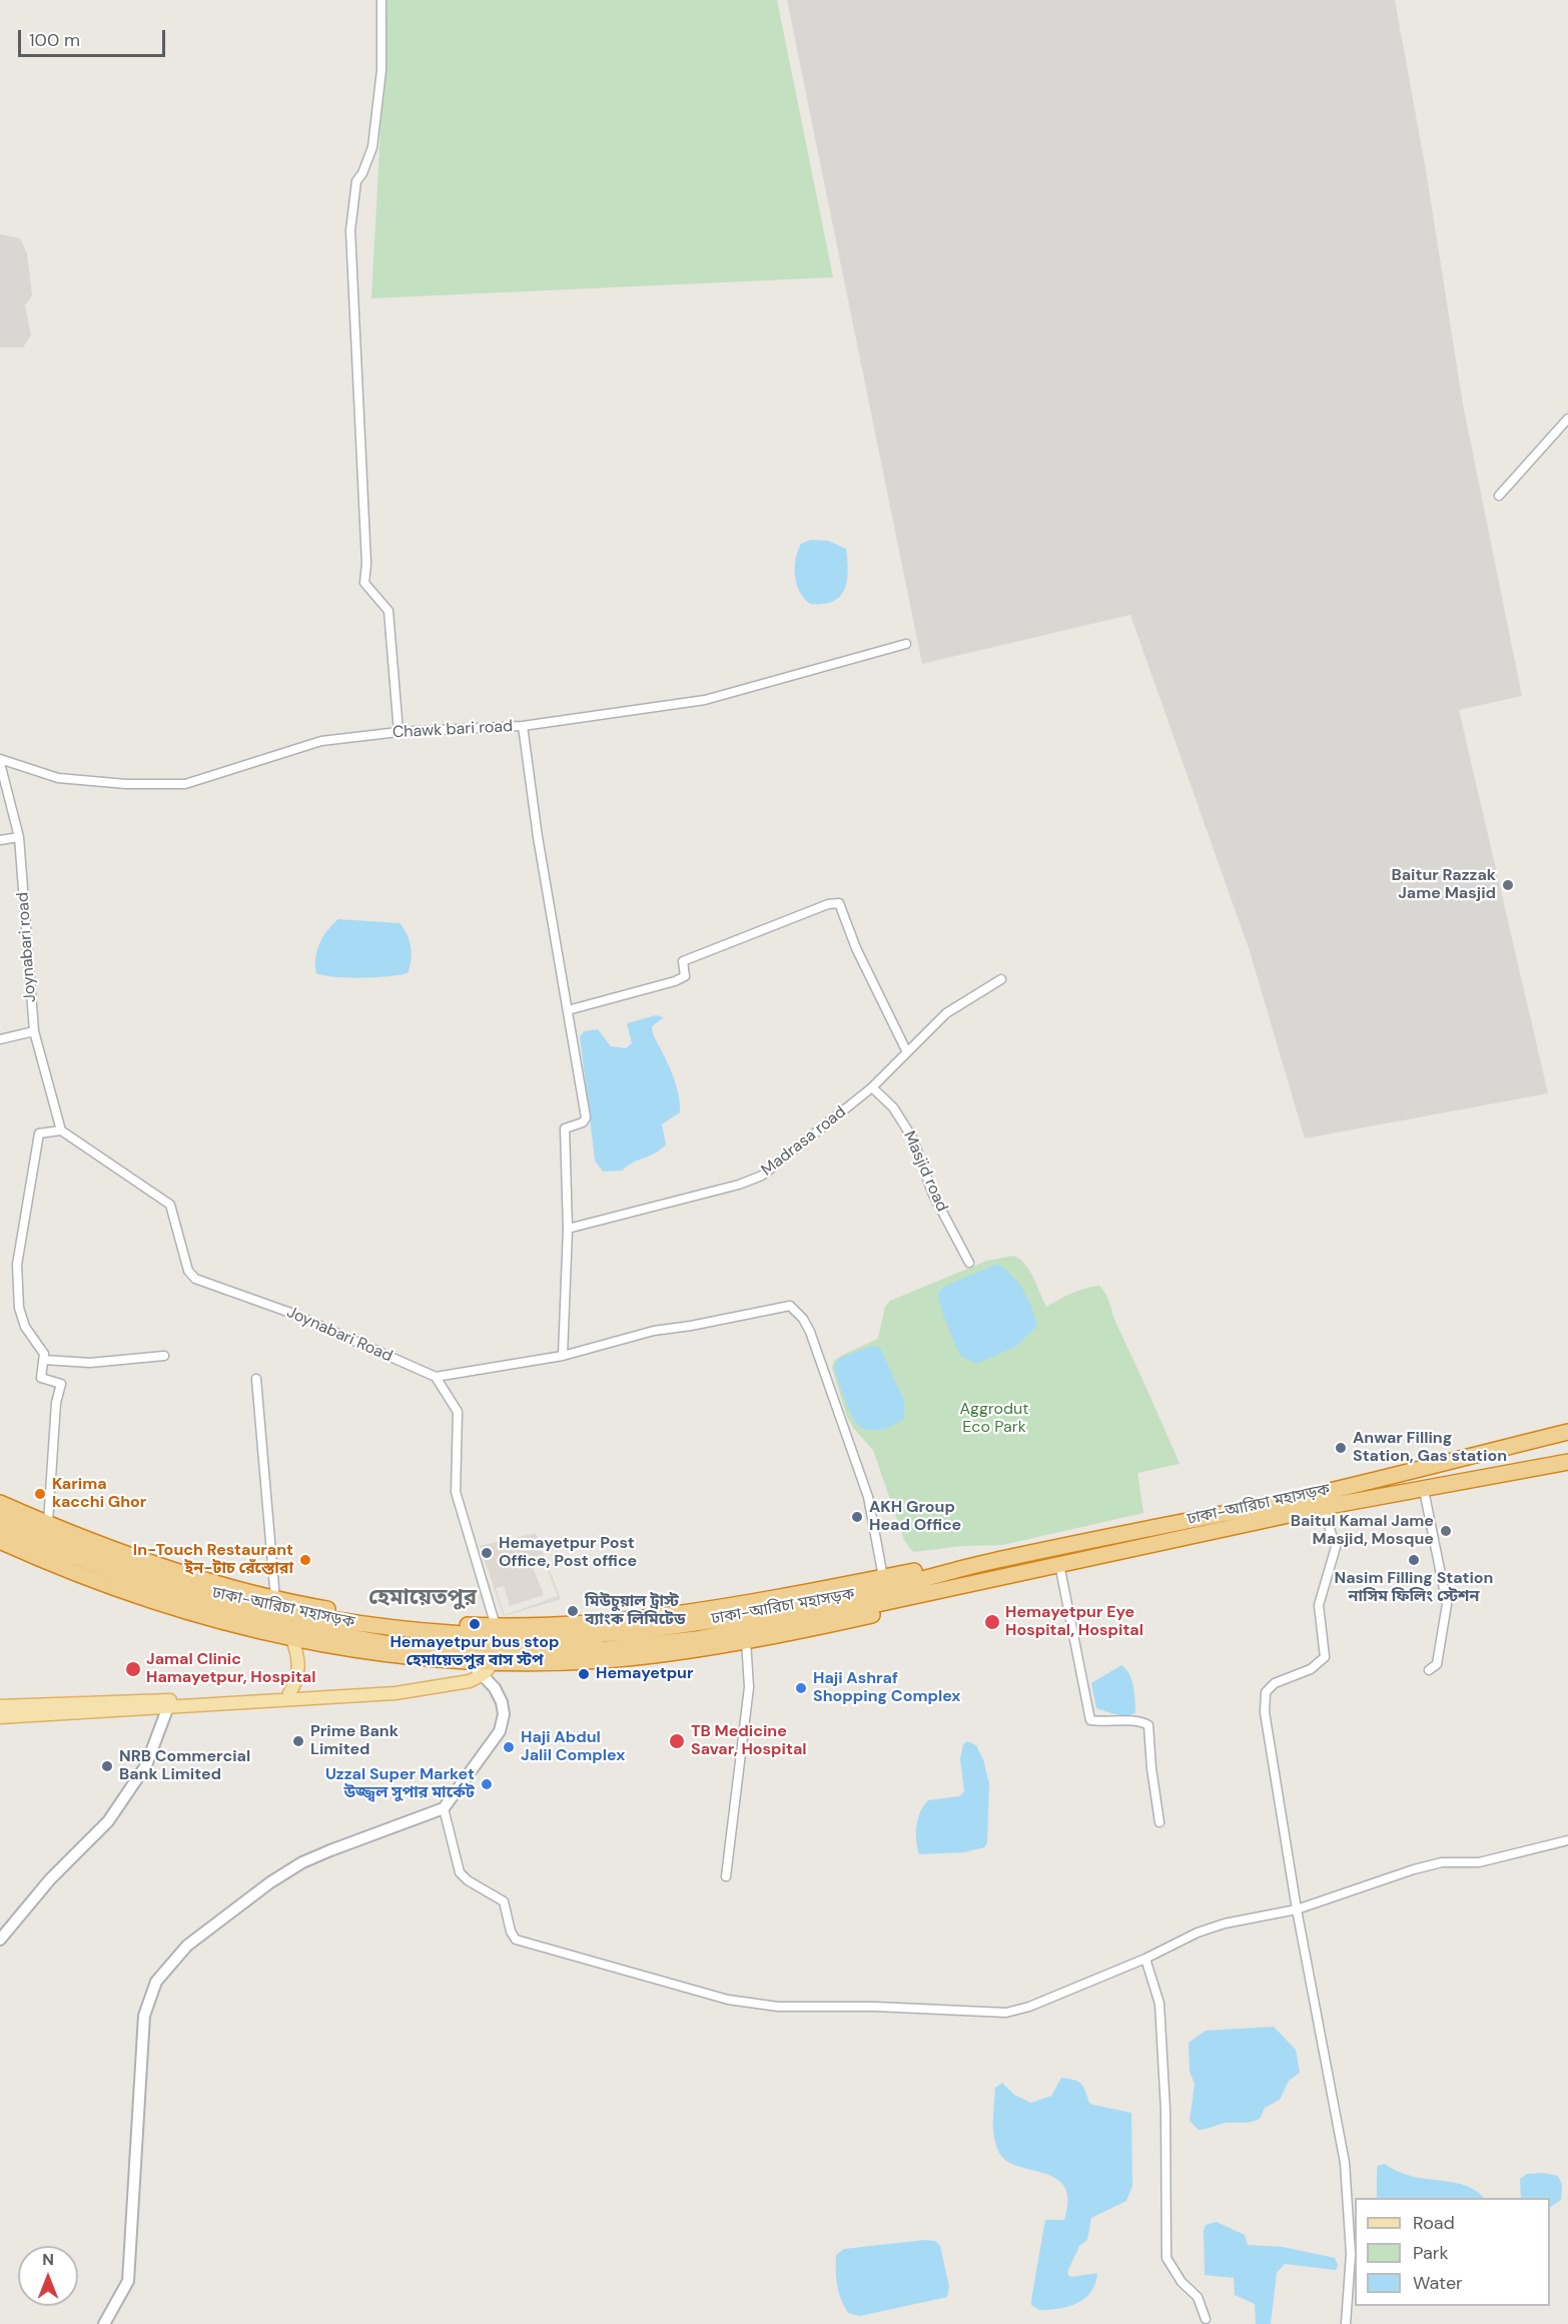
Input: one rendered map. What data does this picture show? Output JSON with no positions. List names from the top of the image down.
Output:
{
  "streets": {
    "highway": ["ঢাকা-আরিচা মহাসড়ক"],
    "street": [
      "Chawk bari road",
      "Joynabari road",
      "Madrasa road",
      "Masjid road",
      "Joynabari Road"
    ]
  },
  "crossings": [
    ["Chawk bari road", "Joynabari road"],
    ["Joynabari road", "Joynabari Road"],
    ["Madrasa road", "Masjid road"]
  ],
  "districts": ["হেমায়েতপুর"],
  "parks": ["Aggrodut Eco Park"],
  "places": [
    "Baitur Razzak Jame Masjid",
    "Anwar Filling Station, Gas station",
    "Karima kacchi Ghor",
    "AKH Group Head Office",
    "Baitul Kamal Jame Masjid, Mosque",
    "Hemayetpur Post Office, Post office",
    "In-Touch Restaurant ইন-টাচ রেঁস্তোরা",
    "Nasim Filling Station নাসিম ফিলিং স্টেশন",
    "মিউচুয়াল ট্রাস্ট ব্যাংক লিমিটেড",
    "Hemayetpur Eye Hospital, Hospital",
    "Hemayetpur bus stop হেমায়েতপুর বাস স্টপ",
    "Jamal Clinic Hamayetpur, Hospital",
    "Hemayetpur",
    "Haji Ashraf Shopping Complex",
    "Prime Bank Limited",
    "TB Medicine Savar, Hospital",
    "Haji Abdul Jalil Complex",
    "NRB Commercial Bank Limited",
    "Uzzal Super Market উজ্জ্বল সুপার মার্কেট"
  ],
  "legend": ["Road", "Park", "Water"],
  "scale_bar": "100 m",
  "north": "top"
}
